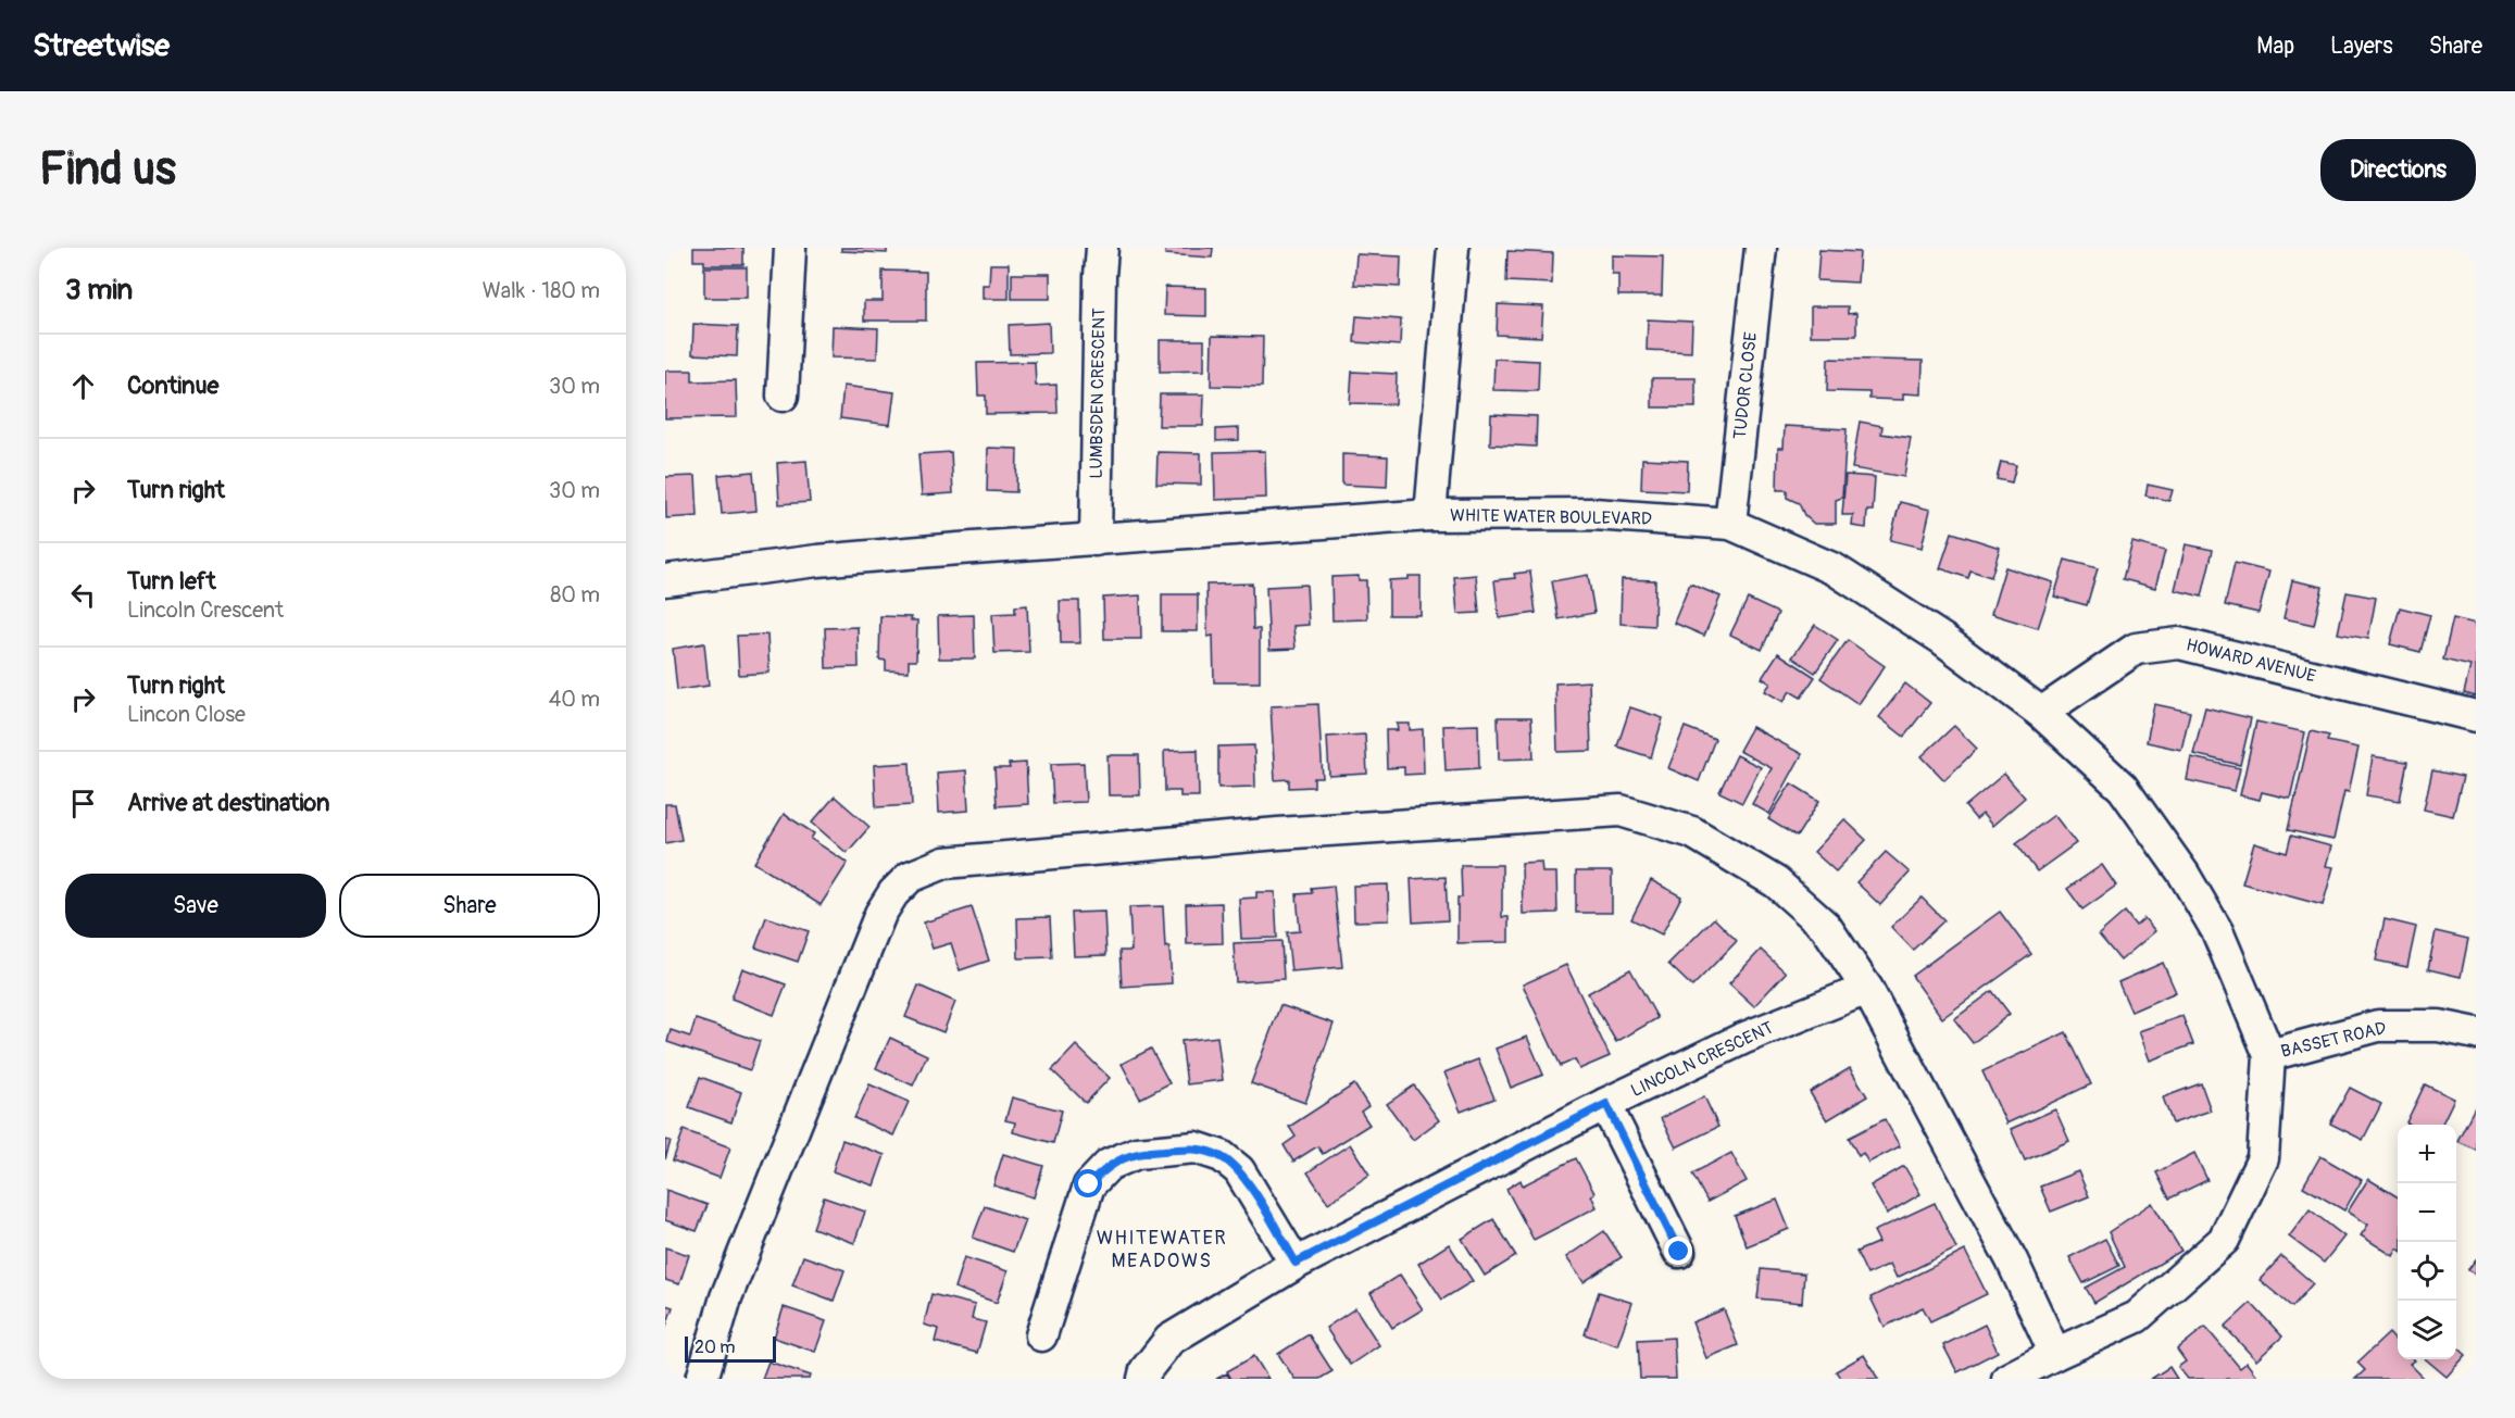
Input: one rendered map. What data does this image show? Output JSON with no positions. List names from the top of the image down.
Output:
{
  "streets": {
    "street": [
      "TUDOR CLOSE",
      "LUMBSDEN CRESCENT",
      "WHITE WATER BOULEVARD",
      "HOWARD AVENUE",
      "BASSET ROAD",
      "LINCOLN CRESCENT"
    ]
  },
  "crossings": [
    ["TUDOR CLOSE", "WHITE WATER BOULEVARD"],
    ["LUMBSDEN CRESCENT", "WHITE WATER BOULEVARD"],
    ["WHITE WATER BOULEVARD", "HOWARD AVENUE"],
    ["WHITE WATER BOULEVARD", "BASSET ROAD"]
  ],
  "districts": ["WHITEWATER MEADOWS"],
  "scale_bar": "20 m",
  "page": {
    "header": "Streetwise",
    "nav": ["Map", "Layers", "Share"],
    "buttons": [
      "Directions",
      ["Save", "Share"]
    ],
    "title": "Find us",
    "heading": ["3 min", "Walk · 180 m"],
    "list": [
      ["Continue", "30 m"],
      ["Turn right", "30 m"],
      ["Turn left", "Lincoln Crescent", "80 m"],
      ["Turn right", "Lincon Close", "40 m"],
      "Arrive at destination"
    ],
    "map_buttons": ["+", "−"],
    "scale": "20 m"
  }
}
